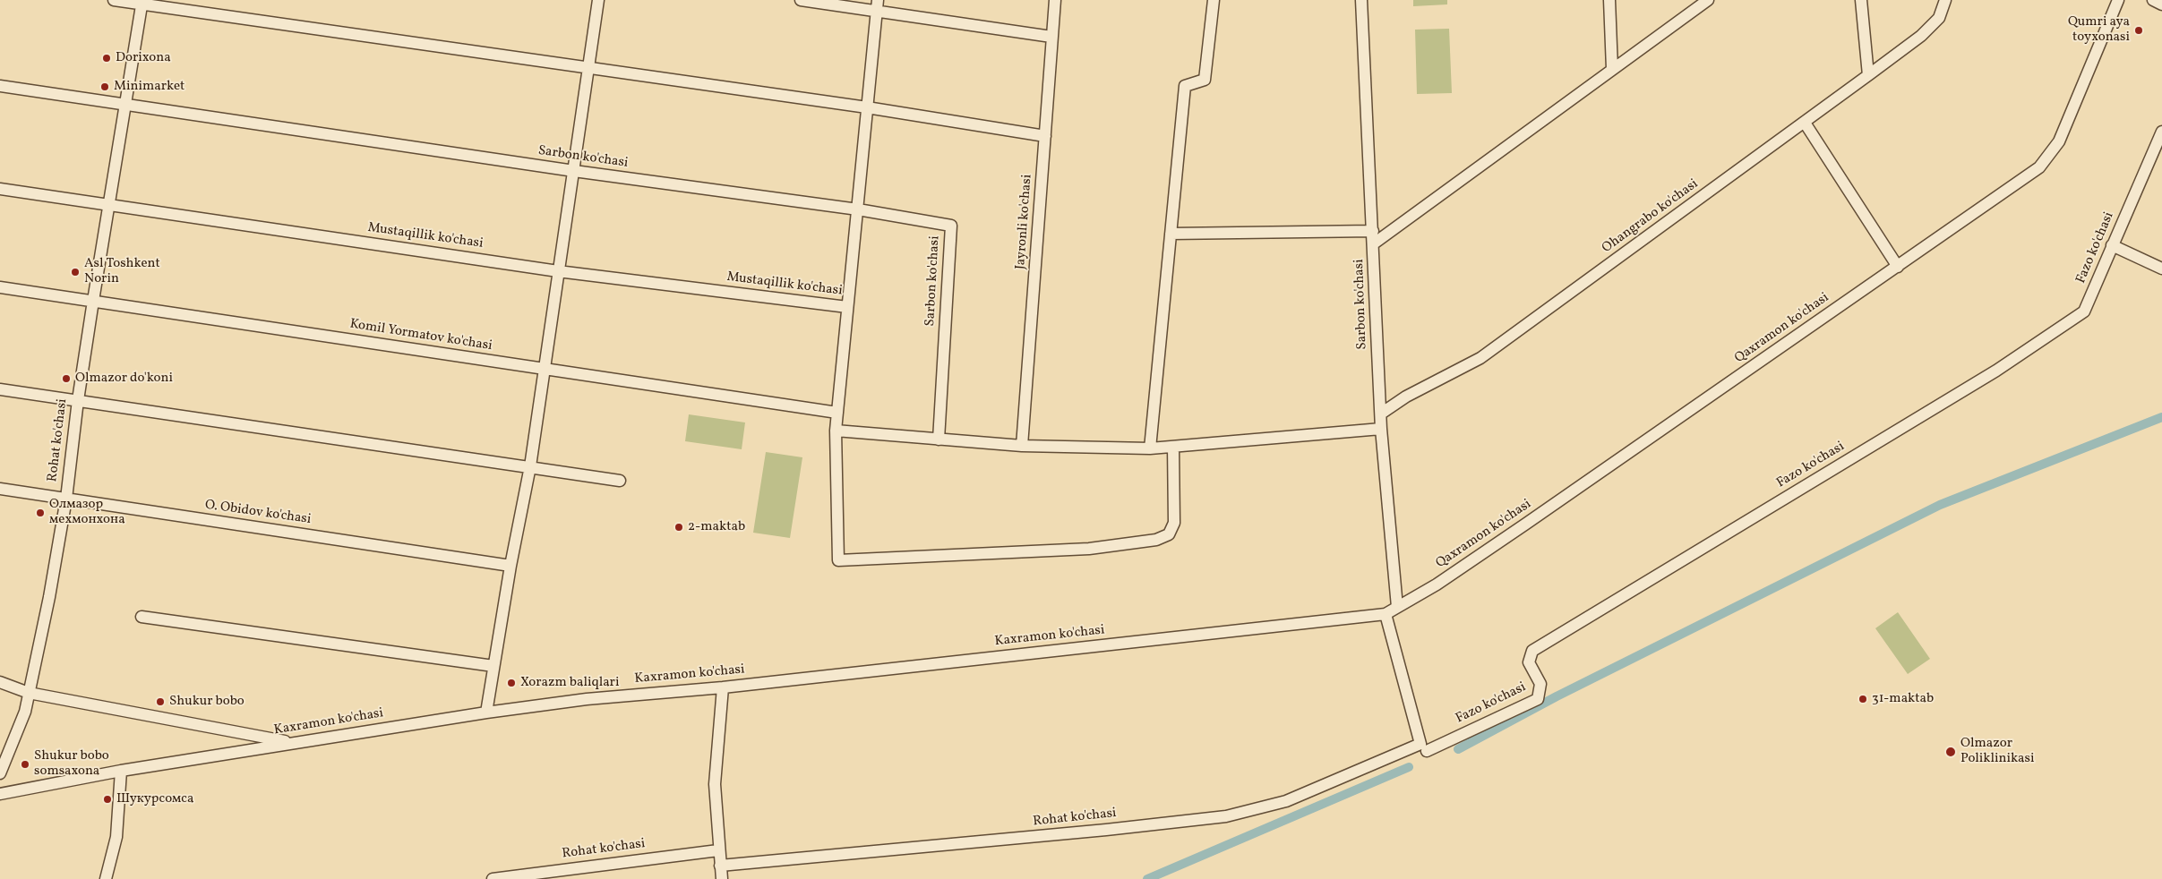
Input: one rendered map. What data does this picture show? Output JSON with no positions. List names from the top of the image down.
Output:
{
  "streets": {
    "street": [
      "Sarbon ko'chasi",
      "Ohangrabo ko'chasi",
      "Jayronli ko'chasi",
      "Mustaqillik ko'chasi",
      "Fazo ko'chasi",
      "Qaxramon ko'chasi",
      "Komil Yormatov ko'chasi",
      "Rohat ko'chasi",
      "O. Obidov ko'chasi",
      "Kaxramon ko'chasi"
    ]
  },
  "crossings": [
    ["Sarbon ko'chasi", "Ohangrabo ko'chasi"],
    ["Sarbon ko'chasi", "Qaxramon ko'chasi"],
    ["Sarbon ko'chasi", "Rohat ko'chasi"],
    ["Mustaqillik ko'chasi", "Rohat ko'chasi"],
    ["Fazo ko'chasi", "Rohat ko'chasi"],
    ["Qaxramon ko'chasi", "Kaxramon ko'chasi"],
    ["Komil Yormatov ko'chasi", "Rohat ko'chasi"],
    ["Rohat ko'chasi", "O. Obidov ko'chasi"]
  ],
  "places": [
    "Qumri aya toyxonasi",
    "Dorixona",
    "Minimarket",
    "Asl Toshkent Norin",
    "Olmazor do'koni",
    "Олмазор мехмонхона",
    "2-maktab",
    "Xorazm baliqlari",
    "31-maktab",
    "Shukur bobo",
    "Olmazor Poliklinikasi",
    "Shukur bobo somsaxona",
    "Шукурсомса"
  ]
}
